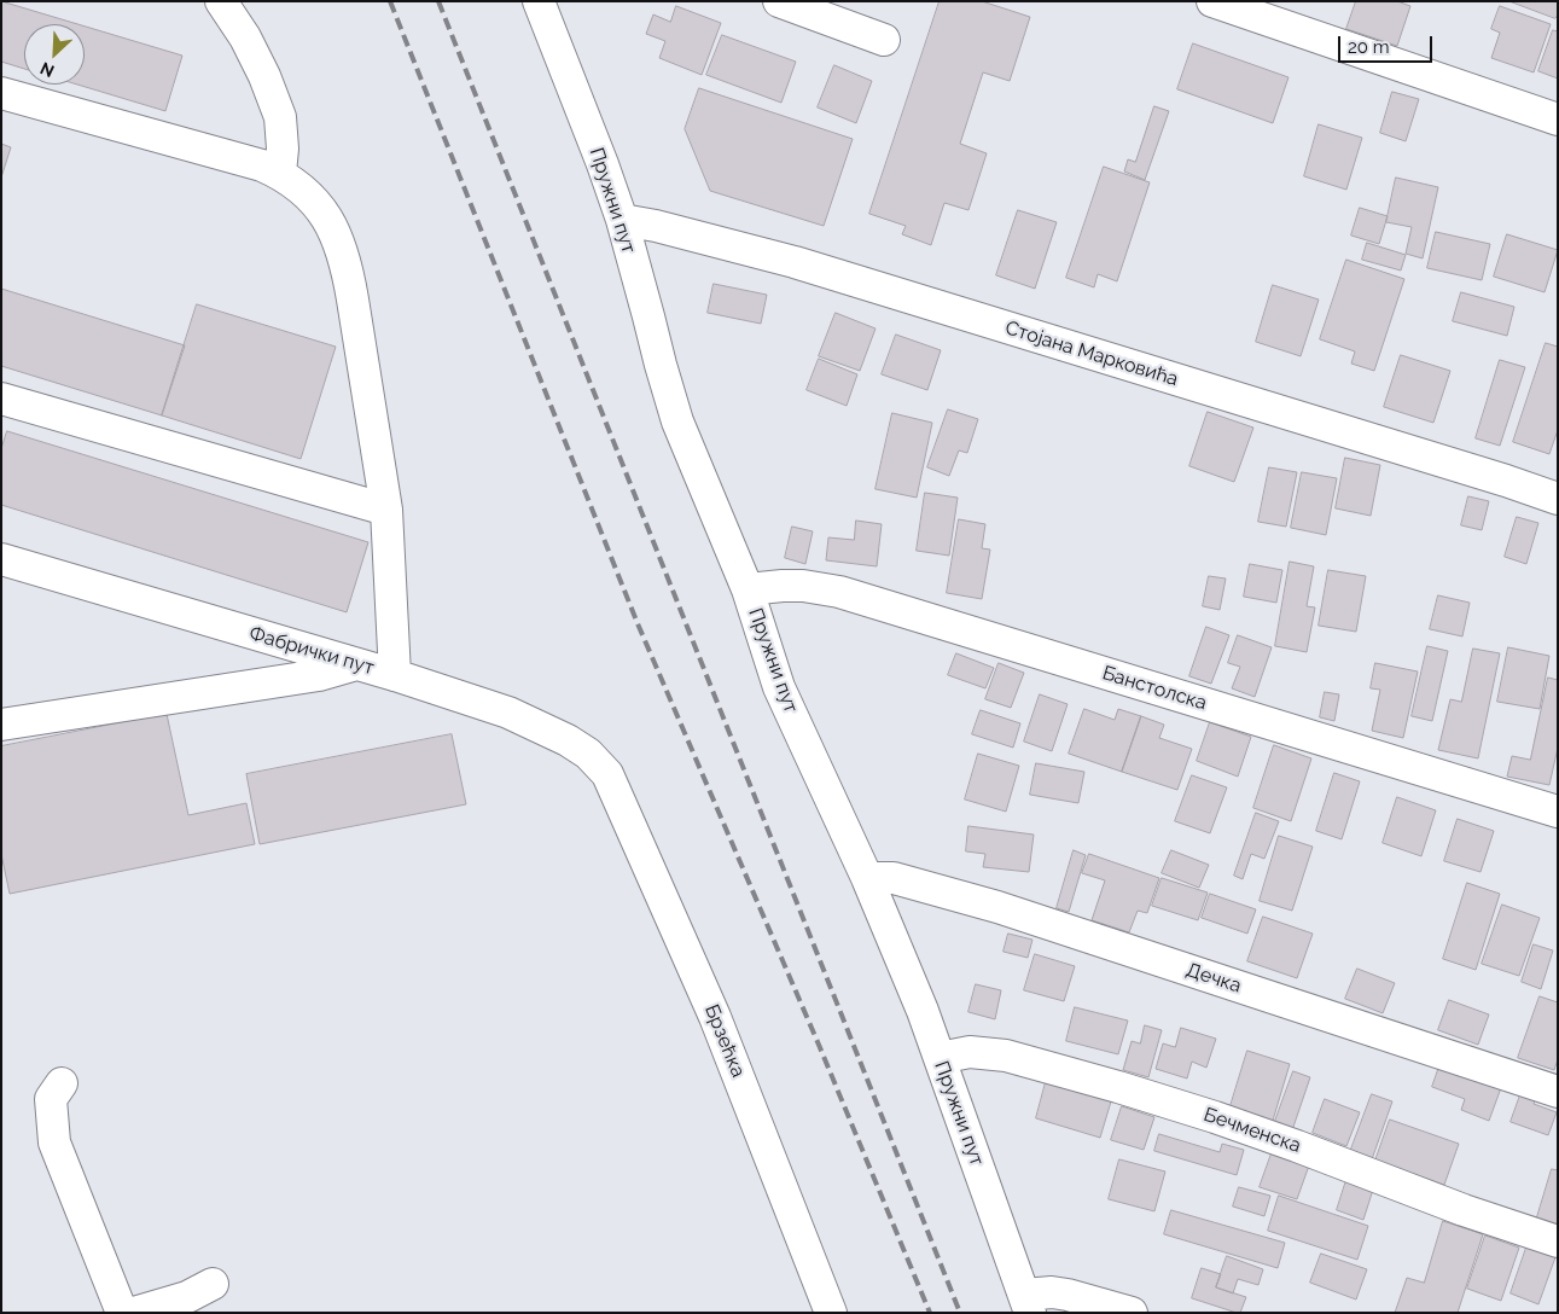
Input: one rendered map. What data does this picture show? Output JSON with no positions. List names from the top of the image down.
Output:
{
  "streets": {
    "street": [
      "Пружни пут",
      "Стојана Марковића",
      "Фабрички пут",
      "Банстолска",
      "Дечка",
      "Брзећка",
      "Бечменска"
    ]
  },
  "crossings": [
    ["Пружни пут", "Стојана Марковића"],
    ["Пружни пут", "Банстолска"],
    ["Пружни пут", "Дечка"],
    ["Пружни пут", "Бечменска"],
    ["Фабрички пут", "Брзећка"]
  ],
  "scale_bar": "20 m",
  "north": "bottom left"
}
